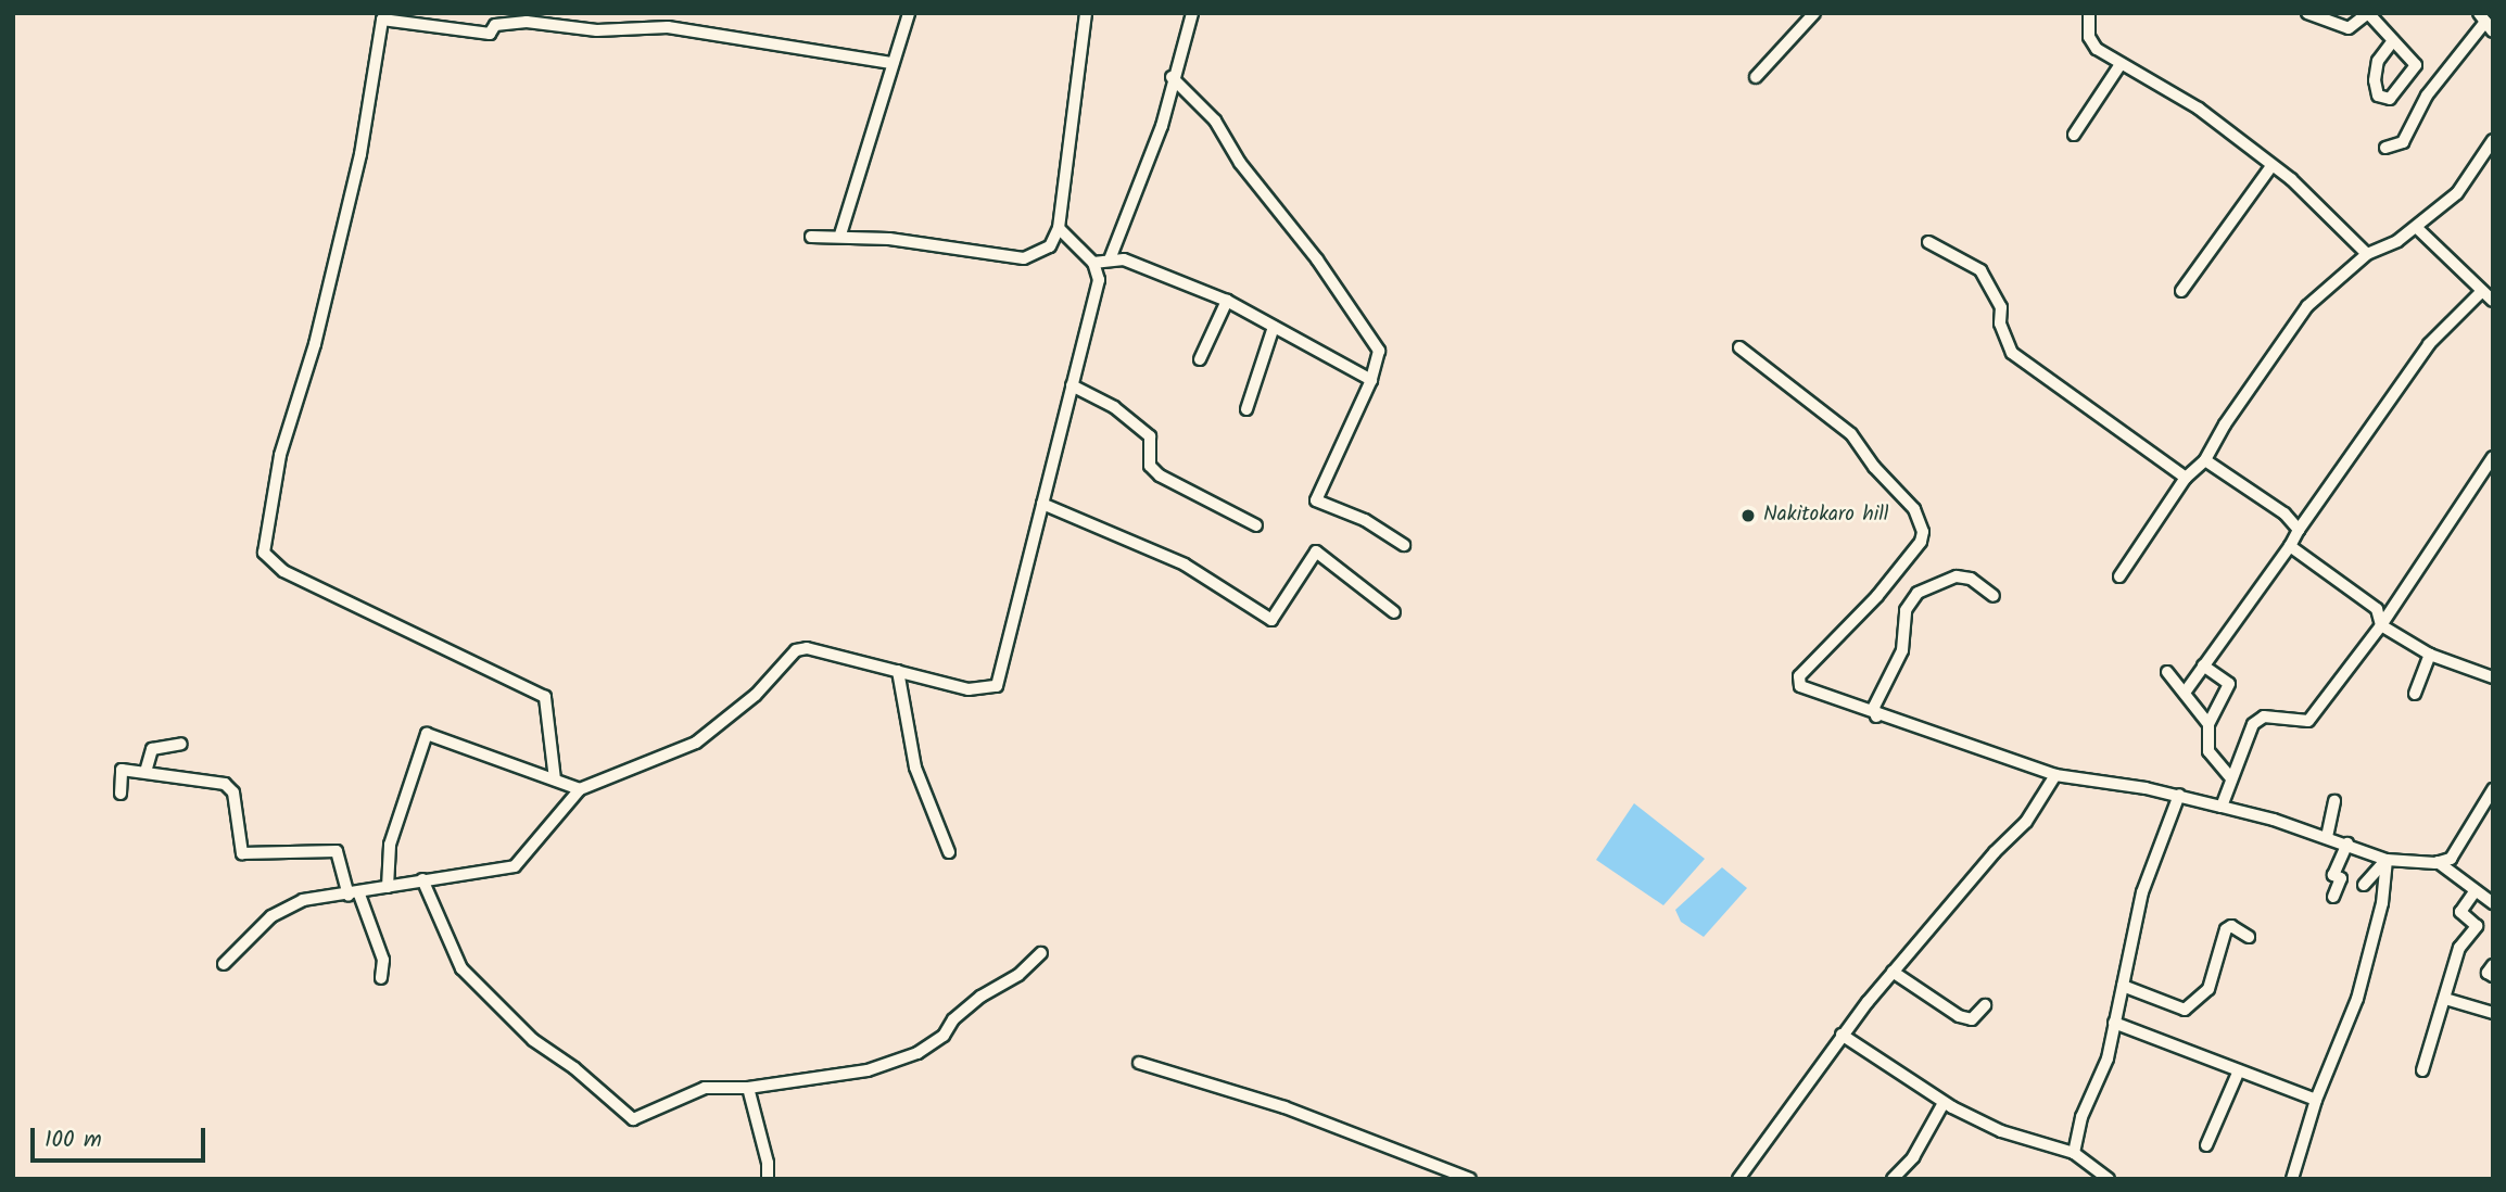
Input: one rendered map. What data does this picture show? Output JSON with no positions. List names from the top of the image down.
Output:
{
  "places": ["Nakitokaro hill"],
  "scale_bar": "100 m"
}
